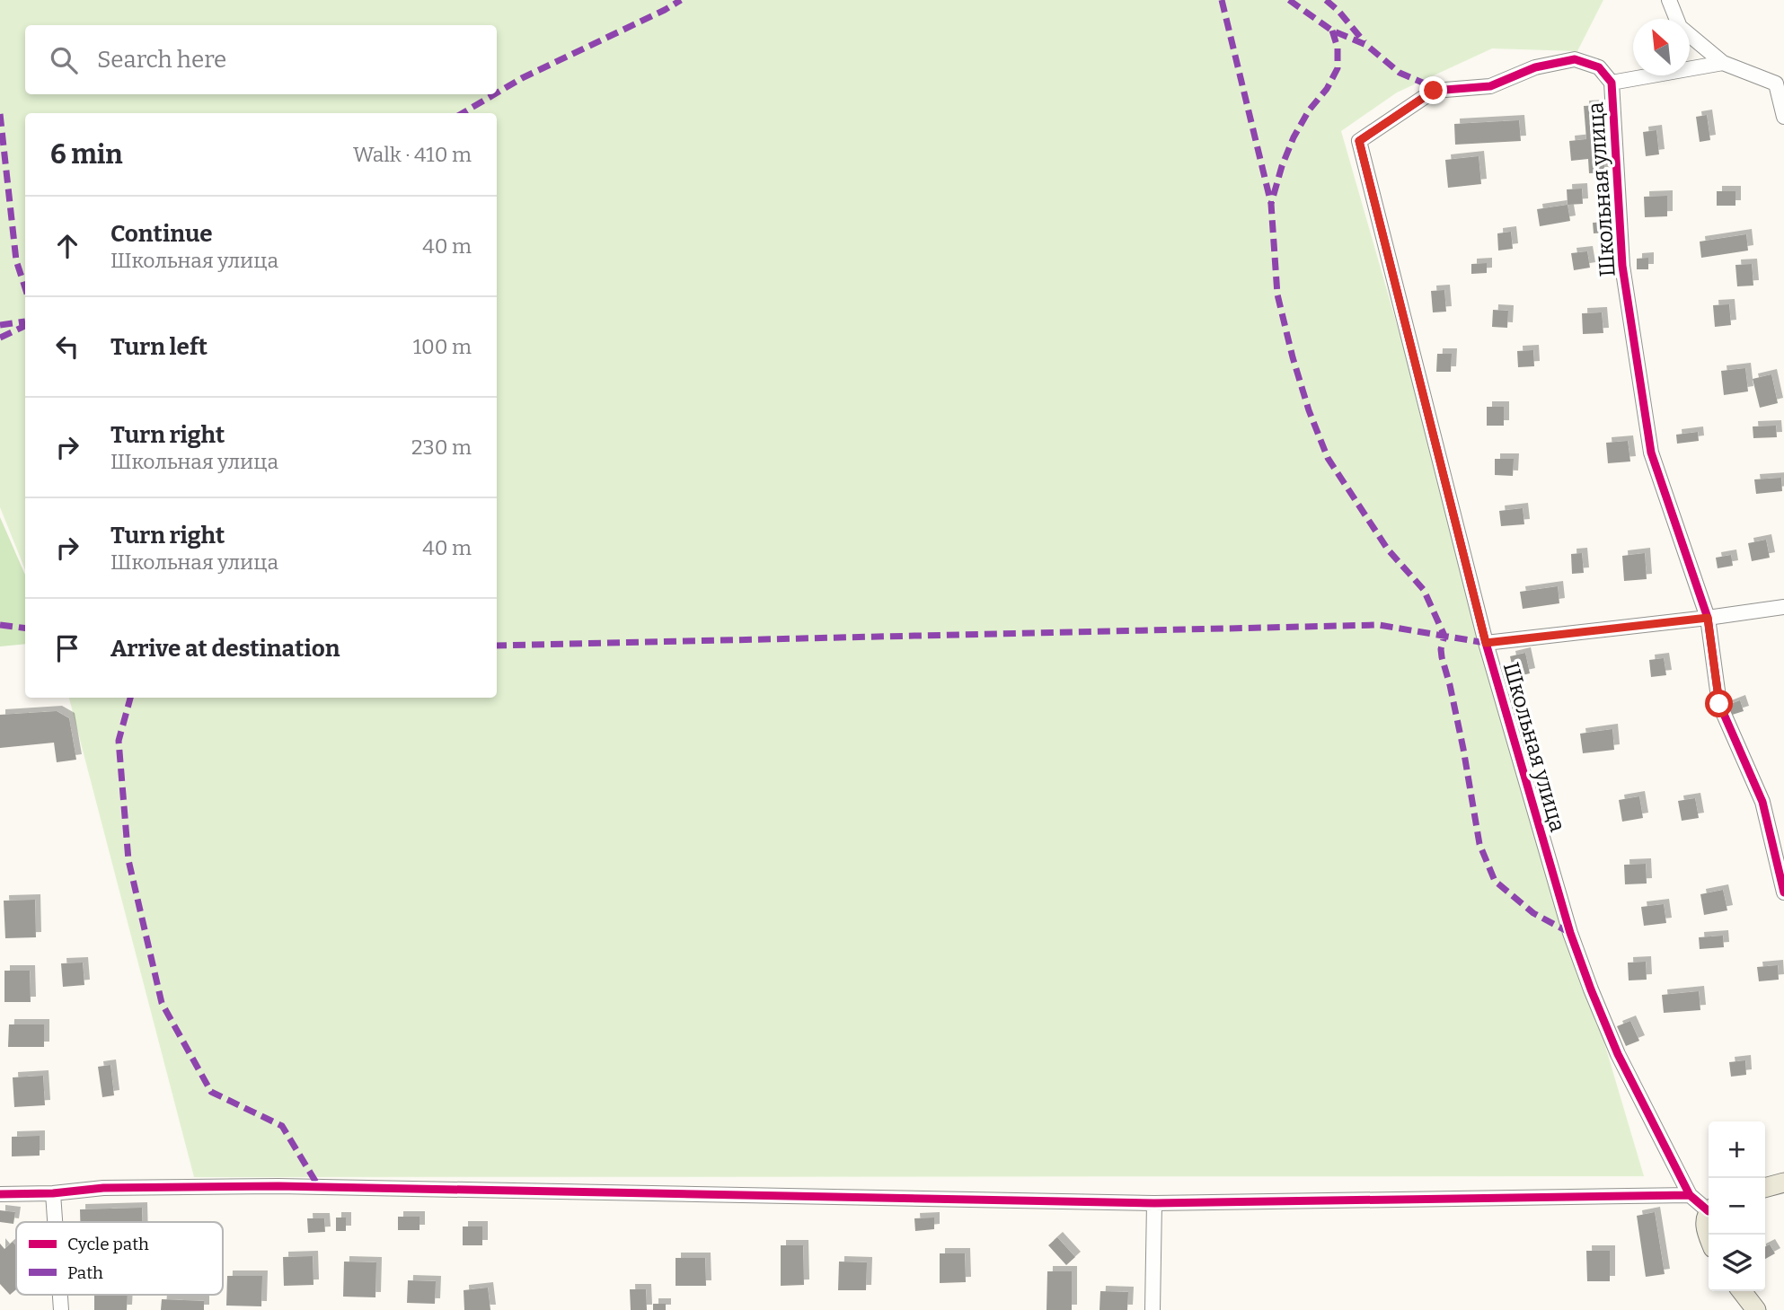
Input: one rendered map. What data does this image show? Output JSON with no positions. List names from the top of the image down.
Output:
{
  "streets": {
    "street": ["Школьная улица"]
  },
  "legend": ["Cycle path", "Path"],
  "north": "top left",
  "page": {
    "search": "Search here",
    "heading": ["6 min", "Walk · 410 m"],
    "list": [
      ["Continue", "Школьная улица", "40 m"],
      ["Turn left", "100 m"],
      ["Turn right", "Школьная улица", "230 m"],
      ["Turn right", "Школьная улица", "40 m"],
      "Arrive at destination"
    ],
    "map_buttons": ["+", "−"]
  }
}
